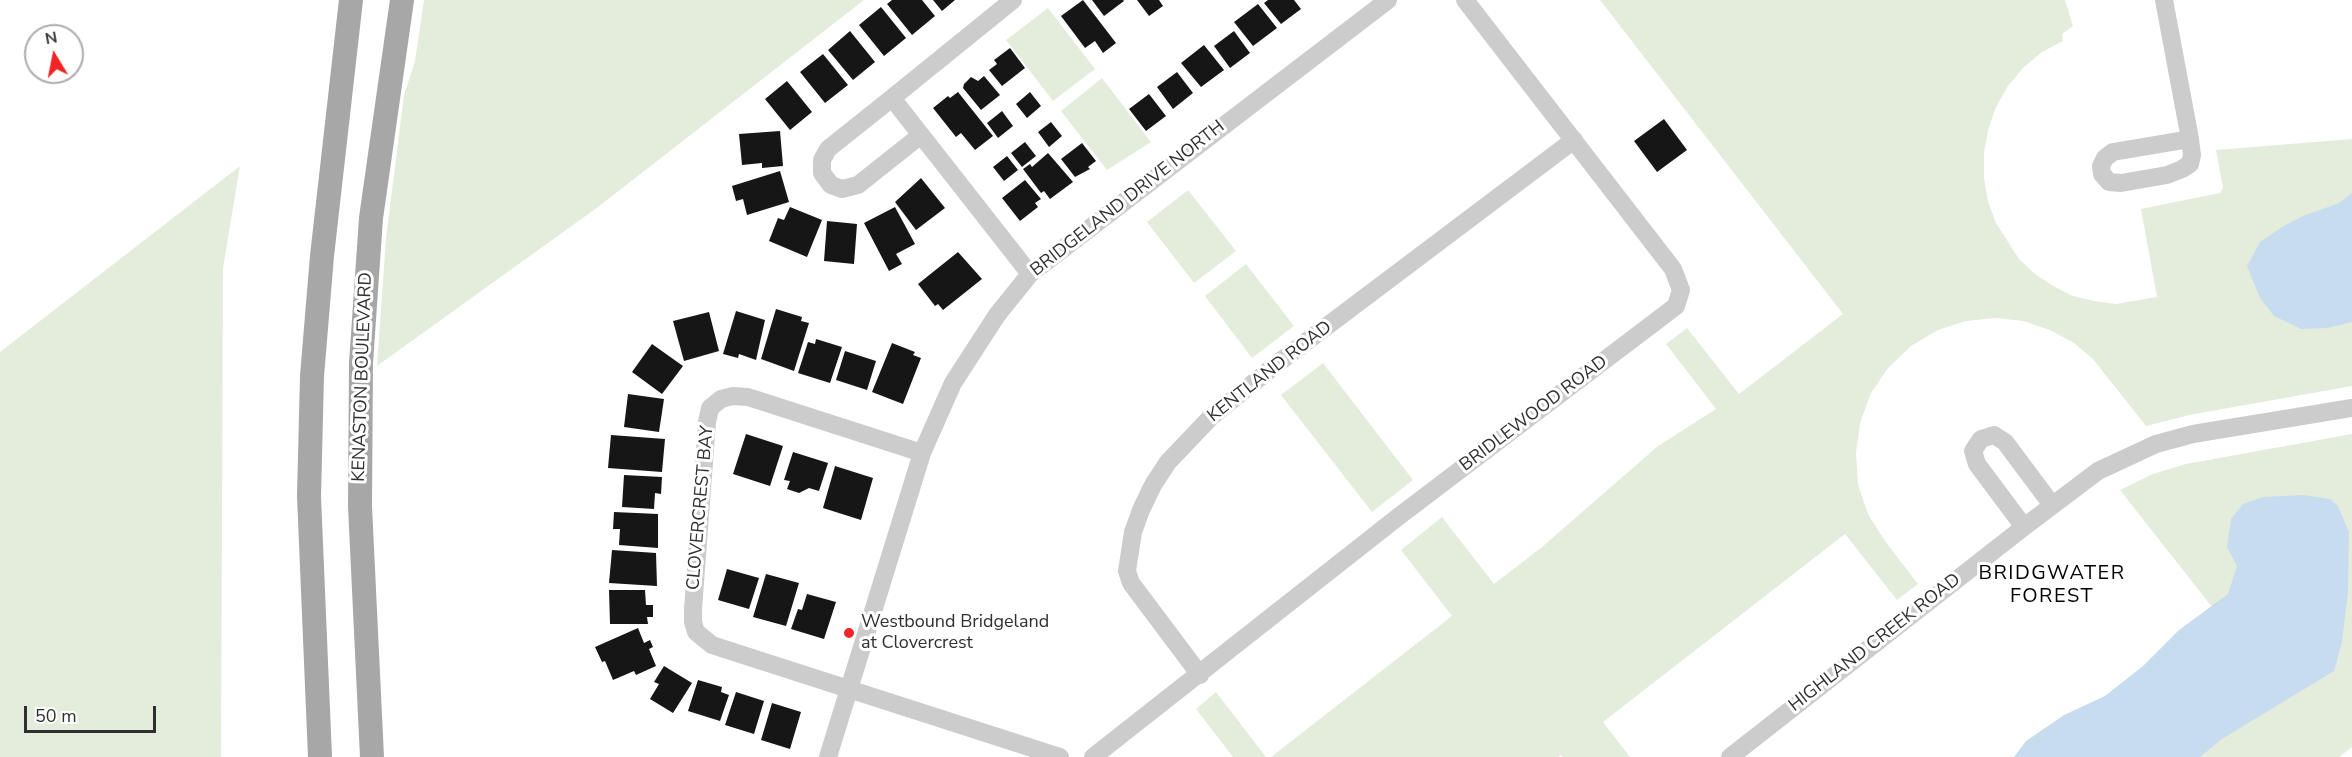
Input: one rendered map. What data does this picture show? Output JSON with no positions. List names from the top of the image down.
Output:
{
  "streets": {
    "main road": ["KENASTON BOULEVARD"],
    "street": [
      "BRIDGELAND DRIVE NORTH",
      "KENTLAND ROAD",
      "BRIDLEWOOD ROAD",
      "CLOVERCREST BAY",
      "HIGHLAND CREEK ROAD"
    ]
  },
  "crossings": [
    ["BRIDGELAND DRIVE NORTH", "CLOVERCREST BAY"],
    ["KENTLAND ROAD", "BRIDLEWOOD ROAD"]
  ],
  "districts": ["BRIDGWATER FOREST"],
  "places": ["Westbound Bridgeland at Clovercrest"],
  "scale_bar": "50 m",
  "north": "top"
}
